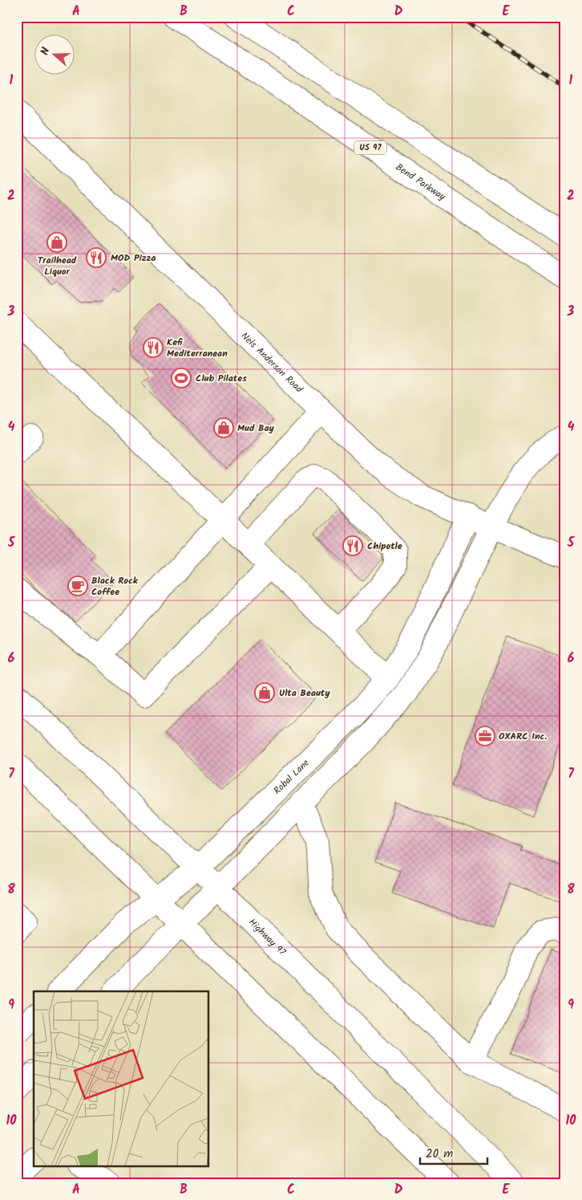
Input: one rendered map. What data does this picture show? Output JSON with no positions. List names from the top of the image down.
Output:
{
  "streets": {
    "main road": [
      "US 97",
      "Bend Parkway",
      "Nels Anderson Road",
      "Robal Lane",
      "Highway 97"
    ]
  },
  "crossings": [
    ["Nels Anderson Road", "Robal Lane"],
    ["Robal Lane", "Highway 97"]
  ],
  "places": {
    "shop": ["Trailhead Liquor", "Mud Bay", "Ulta Beauty"],
    "restaurant": ["MOD Pizza", "Kefi Mediterranean", "Chipotle"],
    "sports": ["Club Pilates"],
    "cafe": ["Black Rock Coffee"],
    "office": ["OXARC Inc."]
  },
  "scale_bar": "20 m",
  "north": "left",
  "grid": {
    "columns": [
      "A",
      "B",
      "C",
      "D",
      "E"
    ],
    "rows": [
      "1",
      "2",
      "3",
      "4",
      "5",
      "6",
      "7",
      "8",
      "9",
      "10"
    ]
  }
}
